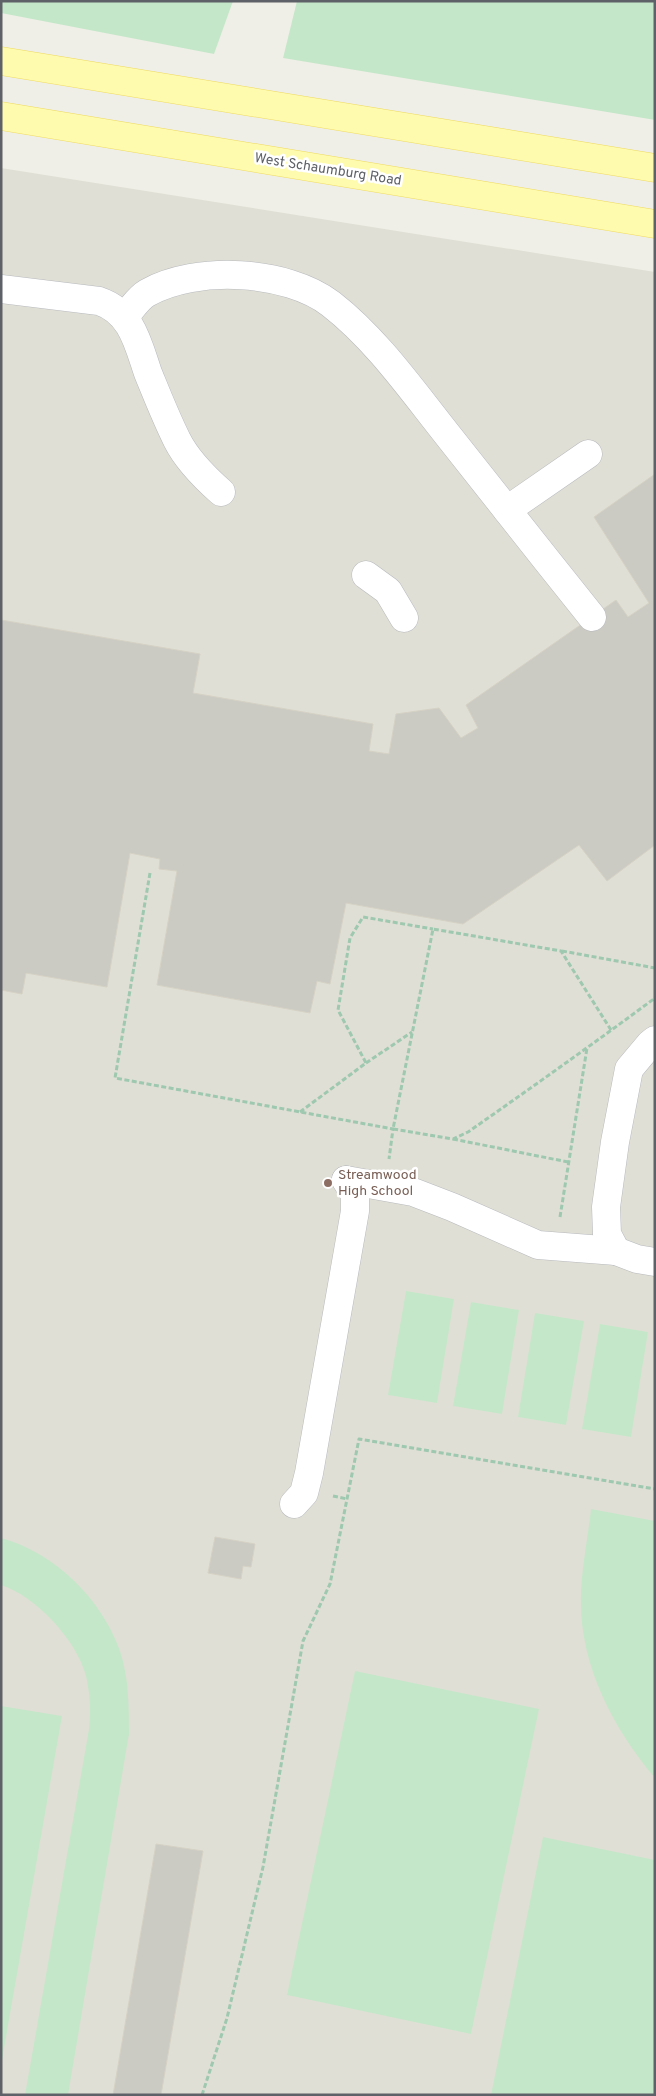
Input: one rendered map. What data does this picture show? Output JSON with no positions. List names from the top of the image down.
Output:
{
  "streets": {
    "main road": ["West Schaumburg Road"]
  },
  "places": ["Streamwood High School"]
}
